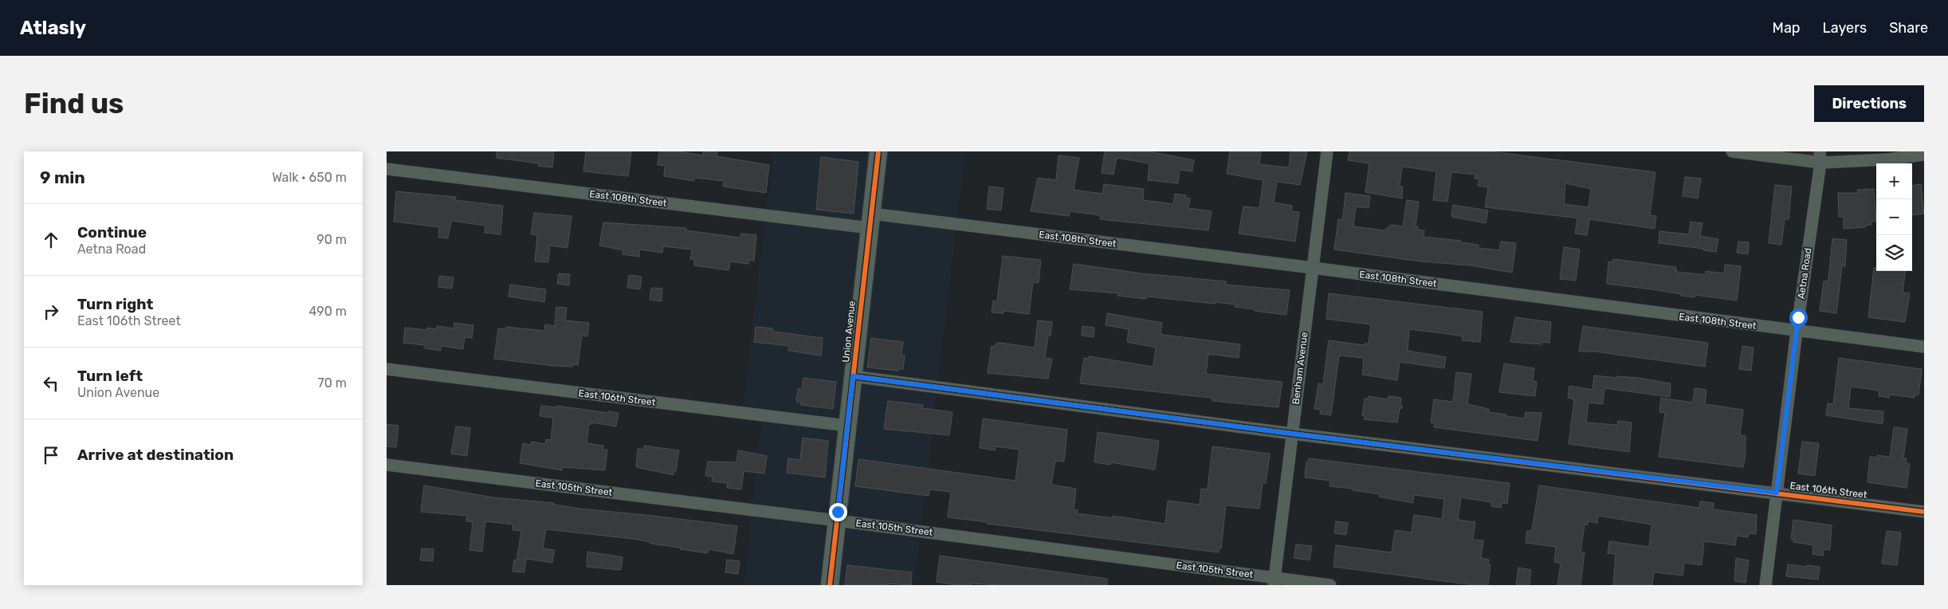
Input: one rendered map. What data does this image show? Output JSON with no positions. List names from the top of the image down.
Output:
{
  "streets": {
    "main road": ["Union Avenue"],
    "street": [
      "East 108th Street",
      "Aetna Road",
      "Benham Avenue",
      "East 106th Street",
      "East 105th Street"
    ]
  },
  "crossings": [
    ["East 108th Street", "Aetna Road"],
    ["East 108th Street", "Union Avenue"],
    ["East 108th Street", "Benham Avenue"],
    ["Aetna Road", "East 106th Street"],
    ["Union Avenue", "East 106th Street"],
    ["Union Avenue", "East 105th Street"],
    ["Benham Avenue", "East 106th Street"],
    ["Benham Avenue", "East 105th Street"]
  ],
  "page": {
    "header": "Atlasly",
    "nav": ["Map", "Layers", "Share"],
    "buttons": "Directions",
    "title": "Find us",
    "heading": ["9 min", "Walk · 650 m"],
    "map_buttons": ["+", "−"],
    "list": [
      ["Continue", "Aetna Road", "90 m"],
      ["Turn right", "East 106th Street", "490 m"],
      ["Turn left", "Union Avenue", "70 m"],
      "Arrive at destination"
    ]
  }
}
